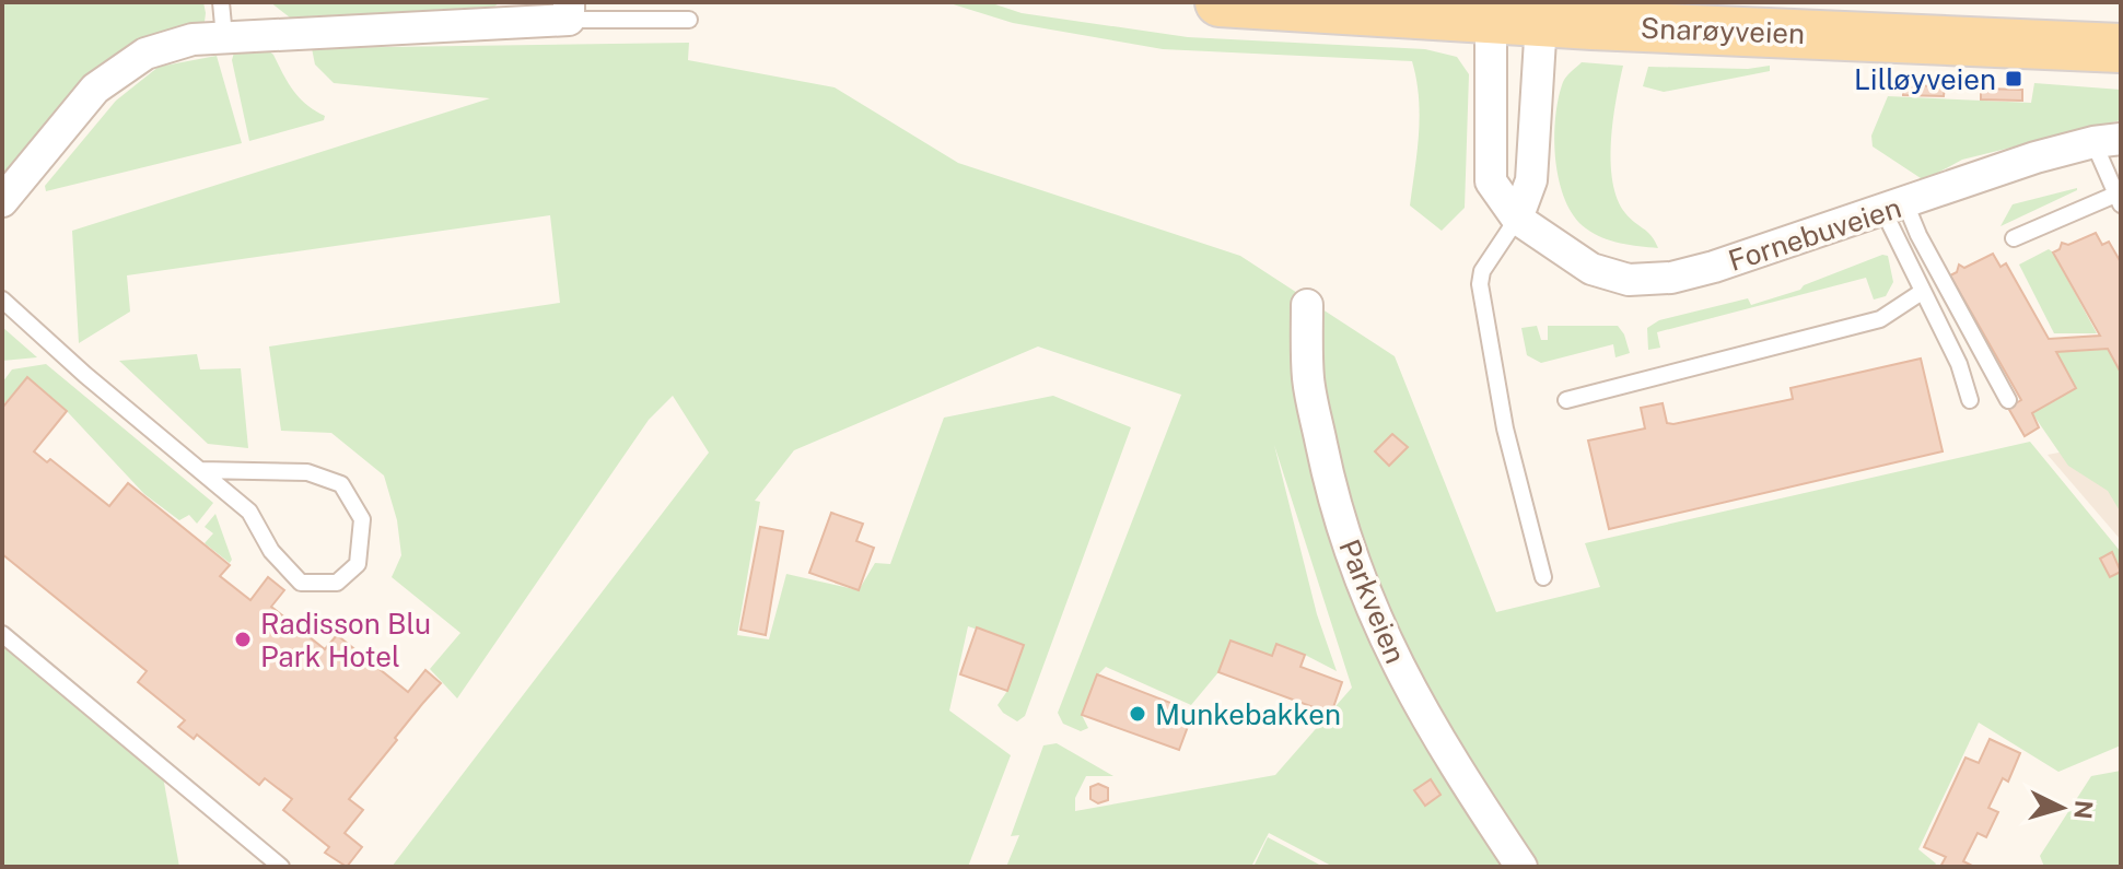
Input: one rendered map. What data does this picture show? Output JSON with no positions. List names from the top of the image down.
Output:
{
  "streets": {
    "main road": ["Snarøyveien"],
    "street": ["Fornebuveien", "Parkveien"]
  },
  "places": {
    "transit": ["Lilløyveien"],
    "other": ["Radisson Blu Park Hotel", "Munkebakken"]
  },
  "north": "right"
}
